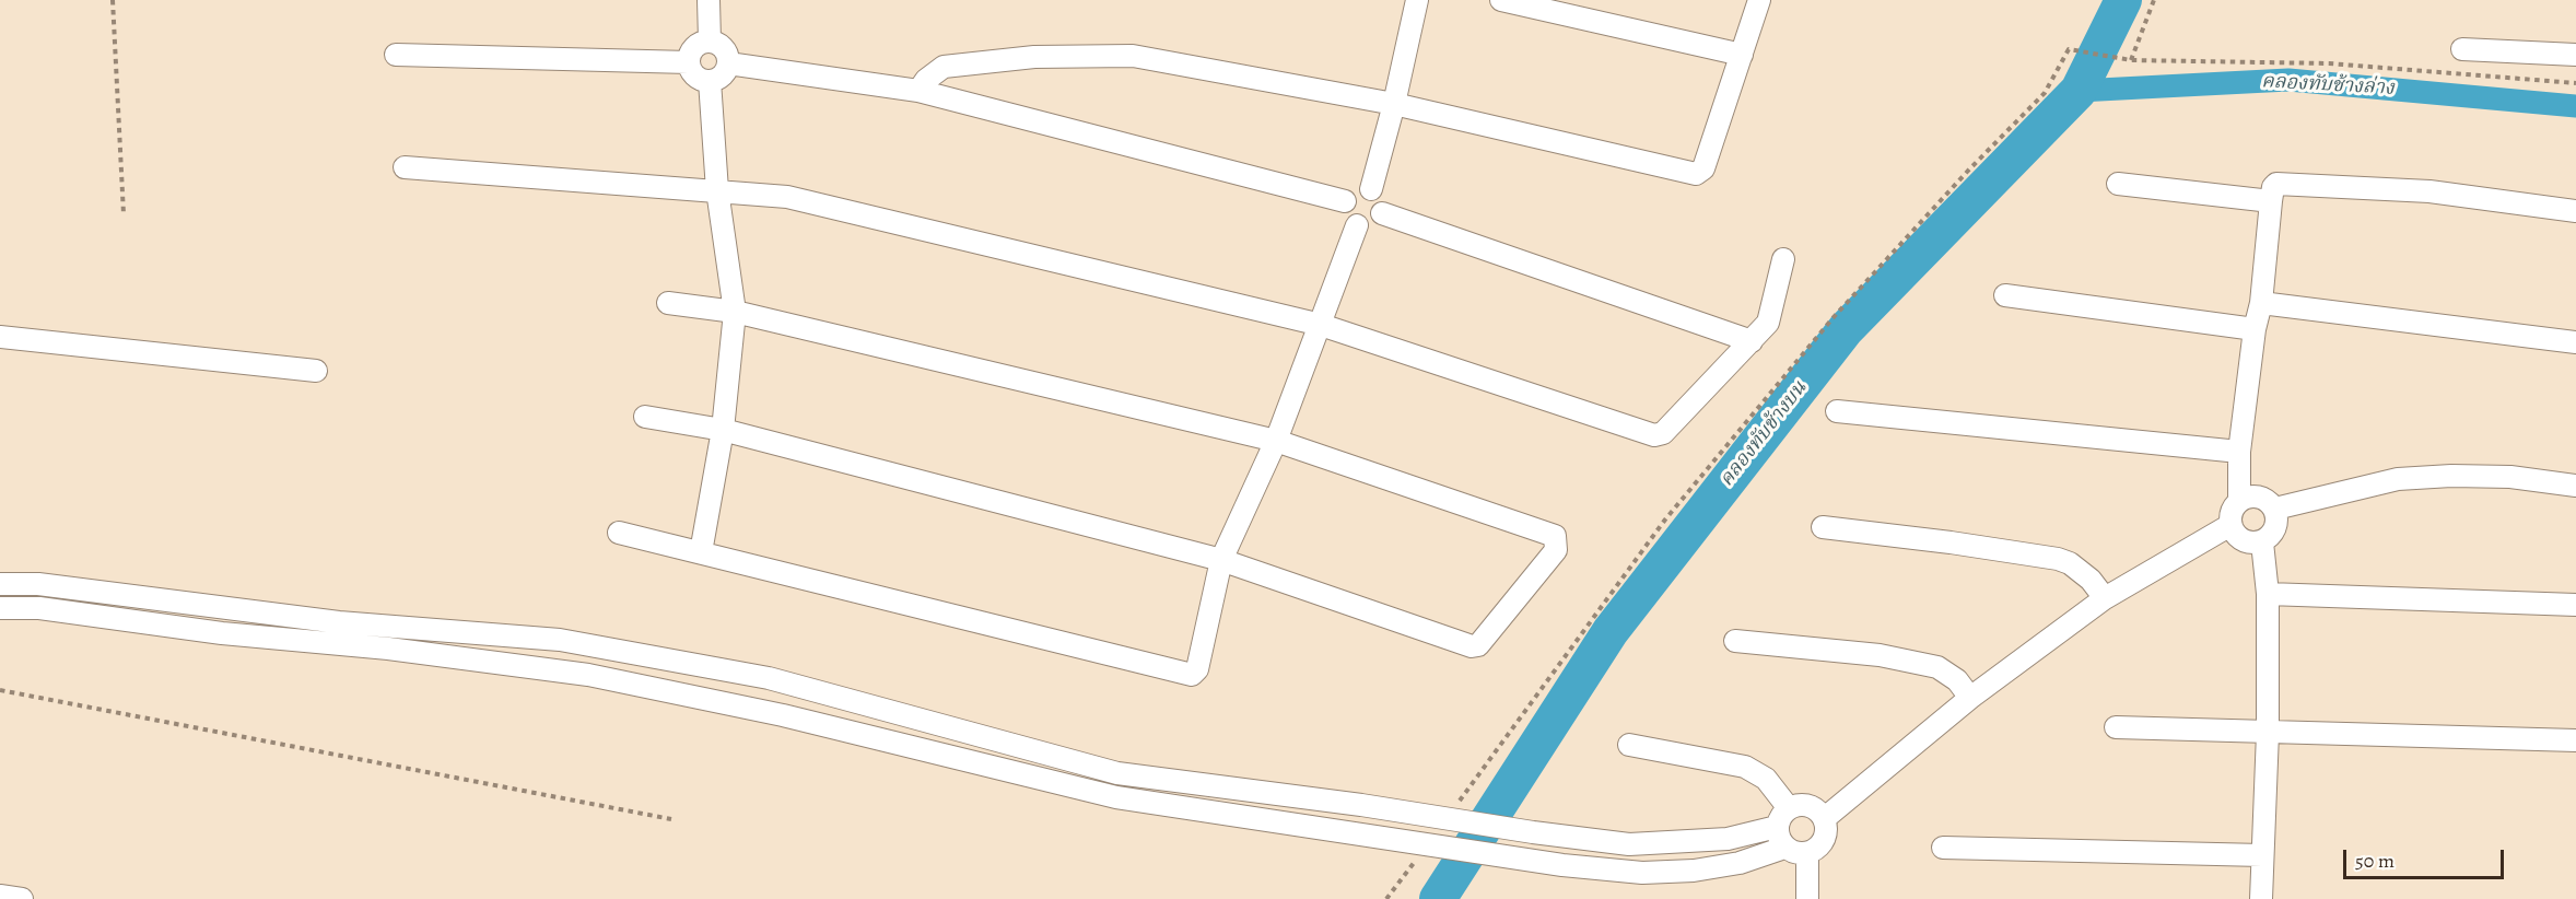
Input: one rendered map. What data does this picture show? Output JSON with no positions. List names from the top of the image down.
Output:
{
  "water": ["คลองทับช้างล่าง", "คลองทับช้างบน"],
  "scale_bar": "50 m"
}
